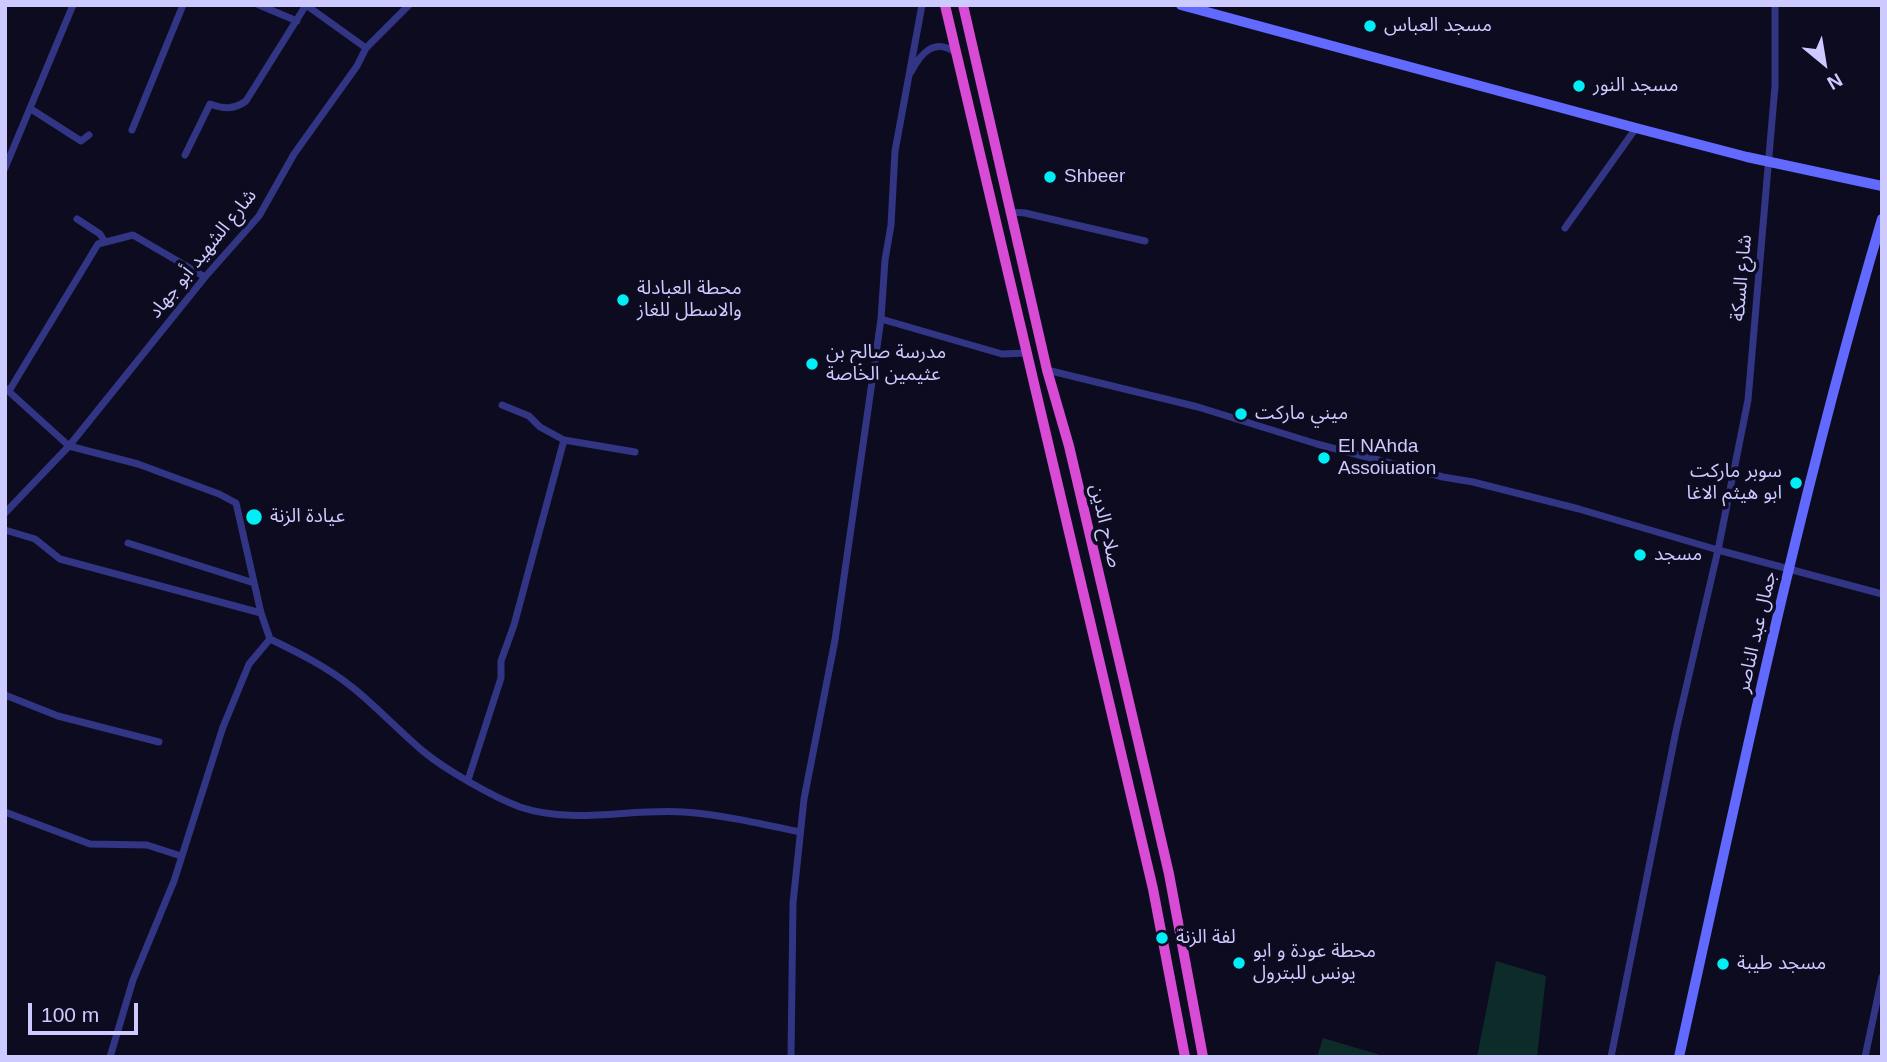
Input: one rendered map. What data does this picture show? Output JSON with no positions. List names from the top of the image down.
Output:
{
  "streets": {
    "highway": ["صلاح الدين"],
    "main road": ["جمال عبد الناصر"],
    "street": ["شارع الشهيد أبو جهاد", "شارع السكة"]
  },
  "places": [
    "مسجد العباس",
    "مسجد النور",
    "Shbeer",
    "محطة العبادلة والاسطل للغاز",
    "مدرسة صالح بن عثيمين الخاصة",
    "ميني ماركت",
    "El NAhda Assoiuation",
    "سوبر ماركت ابو هيثم الاغا",
    "عيادة الزنة",
    "مسجد",
    "لفة الزنة",
    "محطة عودة و ابو يونس للبترول",
    "مسجد طيبة"
  ],
  "scale_bar": "100 m",
  "north": "bottom right"
}
